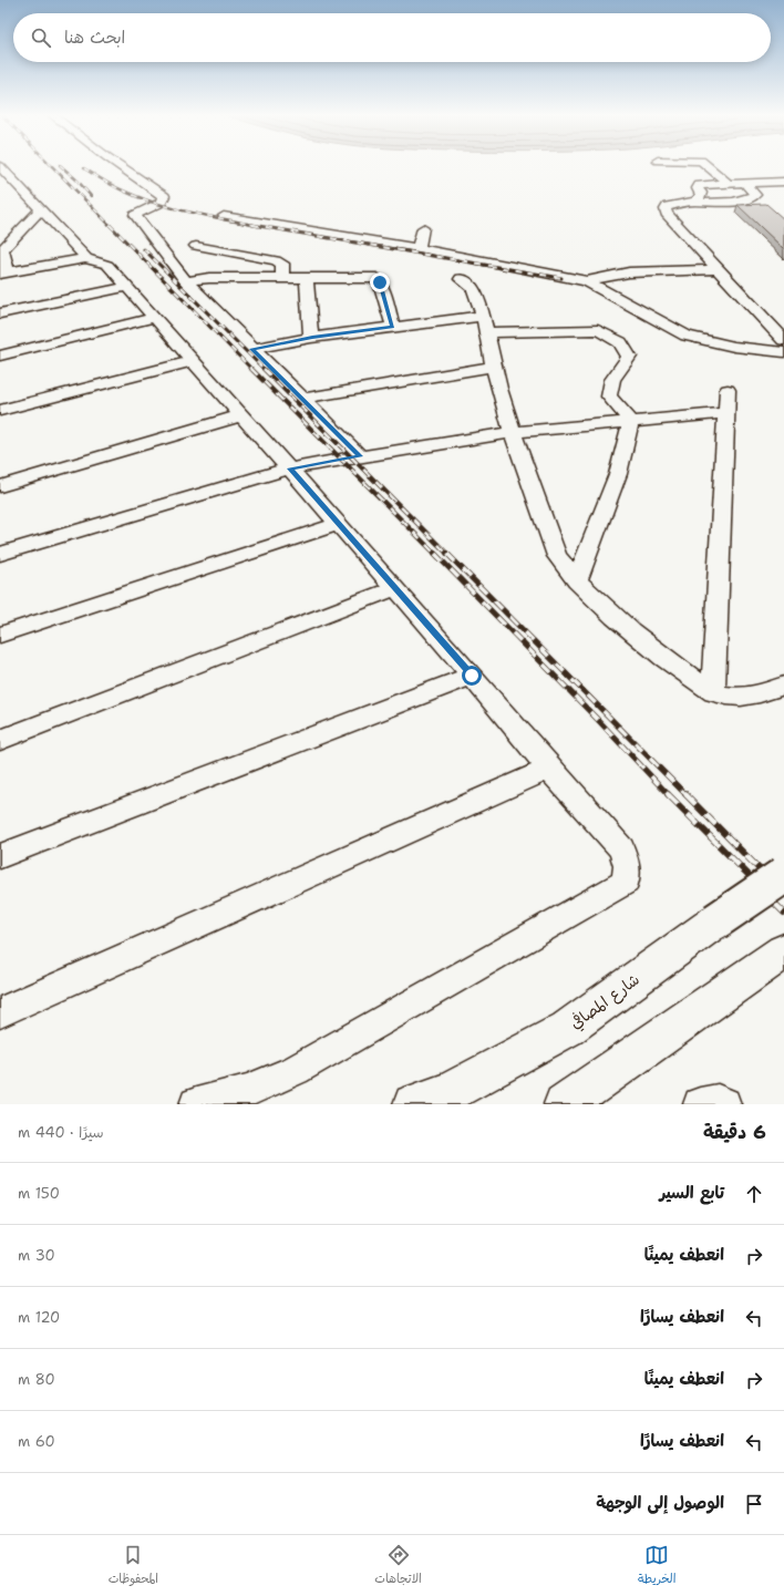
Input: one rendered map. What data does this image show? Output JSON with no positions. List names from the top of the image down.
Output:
{
  "streets": {
    "main road": ["شارع المصافي"]
  },
  "page": {
    "search": "ابحث هنا",
    "heading": ["6 دقيقة", "سيرًا · 440 m"],
    "list": [
      ["تابع السير", "150 m"],
      ["انعطف يمينًا", "30 m"],
      ["انعطف يسارًا", "120 m"],
      ["انعطف يمينًا", "80 m"],
      ["انعطف يسارًا", "60 m"],
      "الوصول إلى الوجهة"
    ],
    "nav": ["الخريطة", "الاتجاهات", "المحفوظات"]
  }
}
